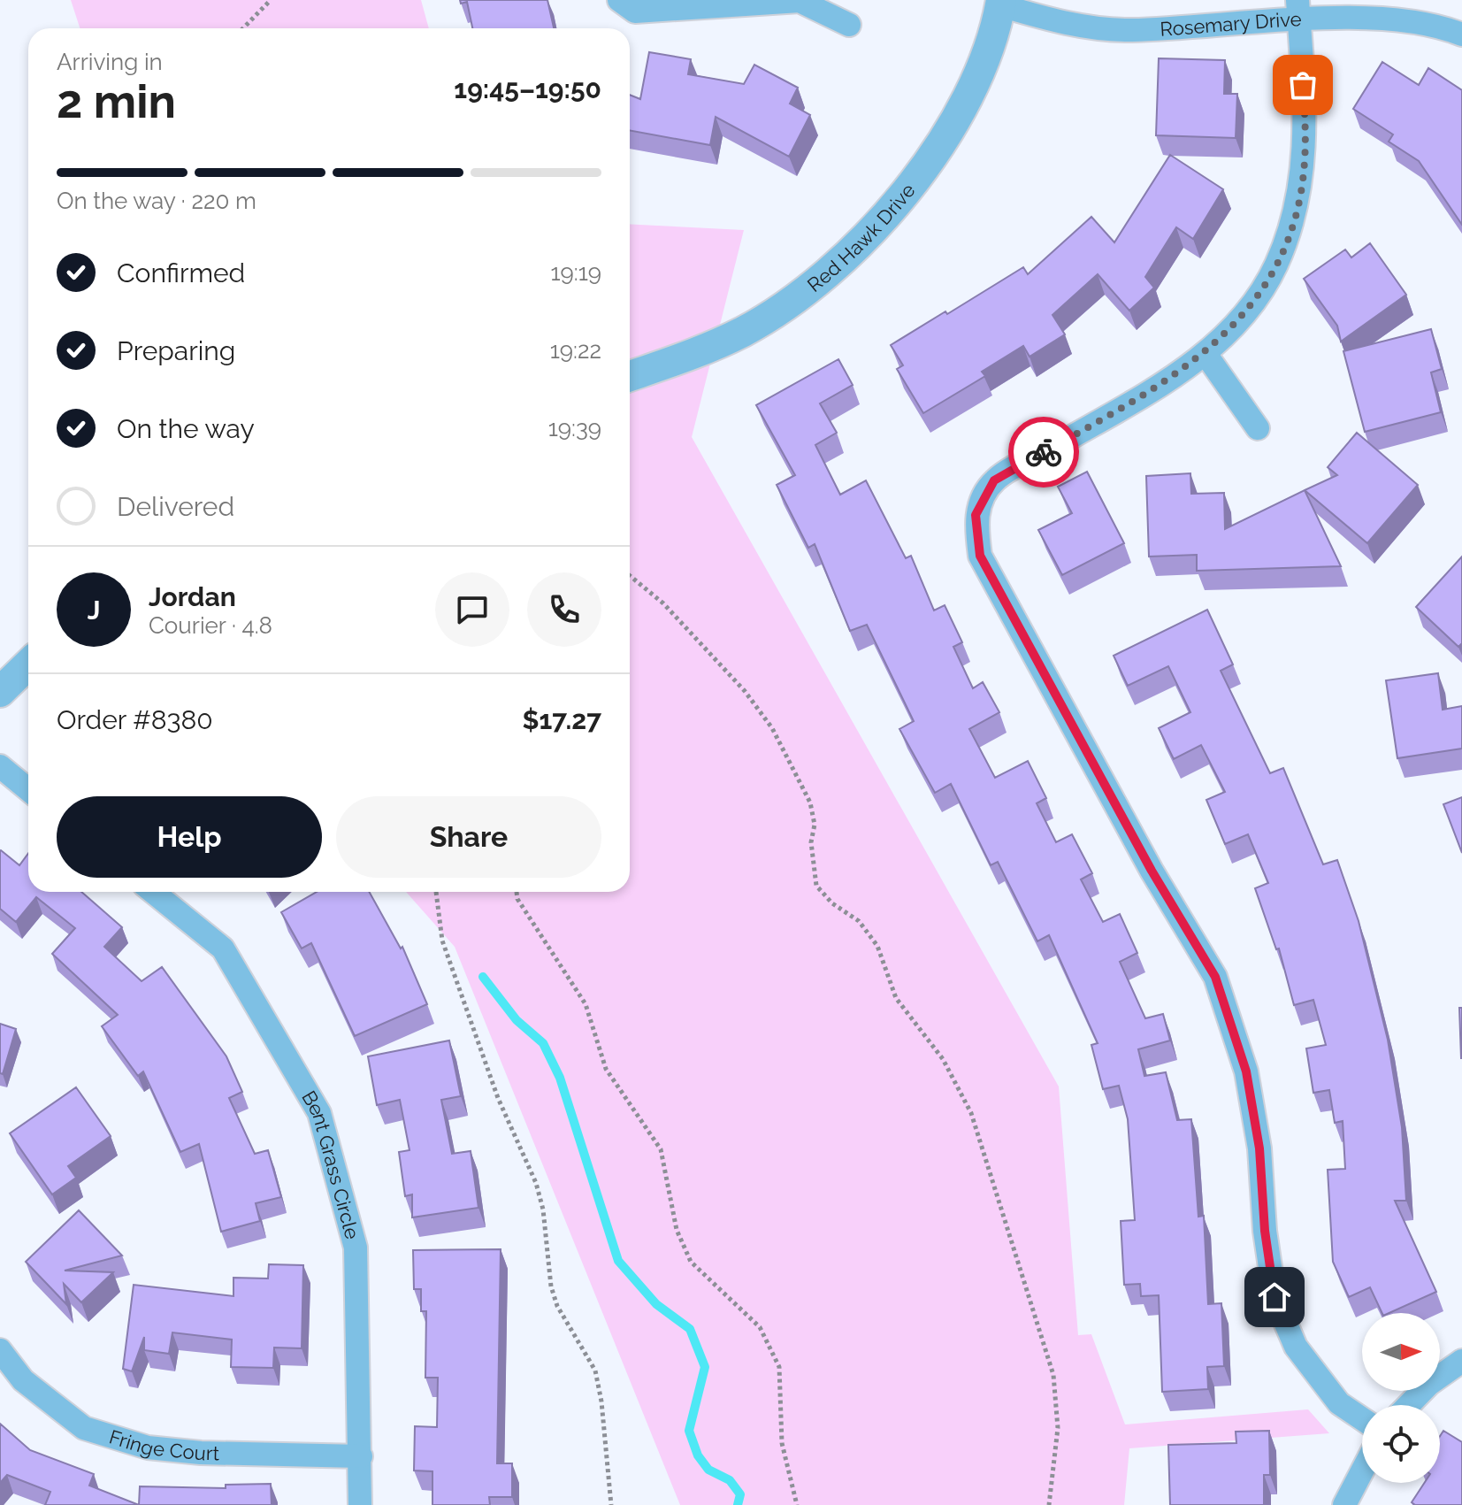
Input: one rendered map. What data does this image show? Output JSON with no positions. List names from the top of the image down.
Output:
{
  "streets": {
    "street": [
      "Rosemary Drive",
      "Red Hawk Drive",
      "Bent Grass Circle",
      "Fringe Court"
    ]
  },
  "crossings": [
    ["Rosemary Drive", "Red Hawk Drive"],
    ["Bent Grass Circle", "Fringe Court"]
  ],
  "north": "right",
  "page": {
    "heading": ["2 min", "Arriving in", "19:45–19:50"],
    "panel": [
      "Jordan",
      "Courier · 4.8",
      "Order #8380",
      "$17.27"
    ],
    "bar": "On the way · 220 m",
    "list": [
      ["Confirmed", "19:19"],
      ["Preparing", "19:22"],
      ["On the way", "19:39"],
      "Delivered"
    ],
    "round": "J",
    "buttons": ["Help", "Share"]
  }
}
